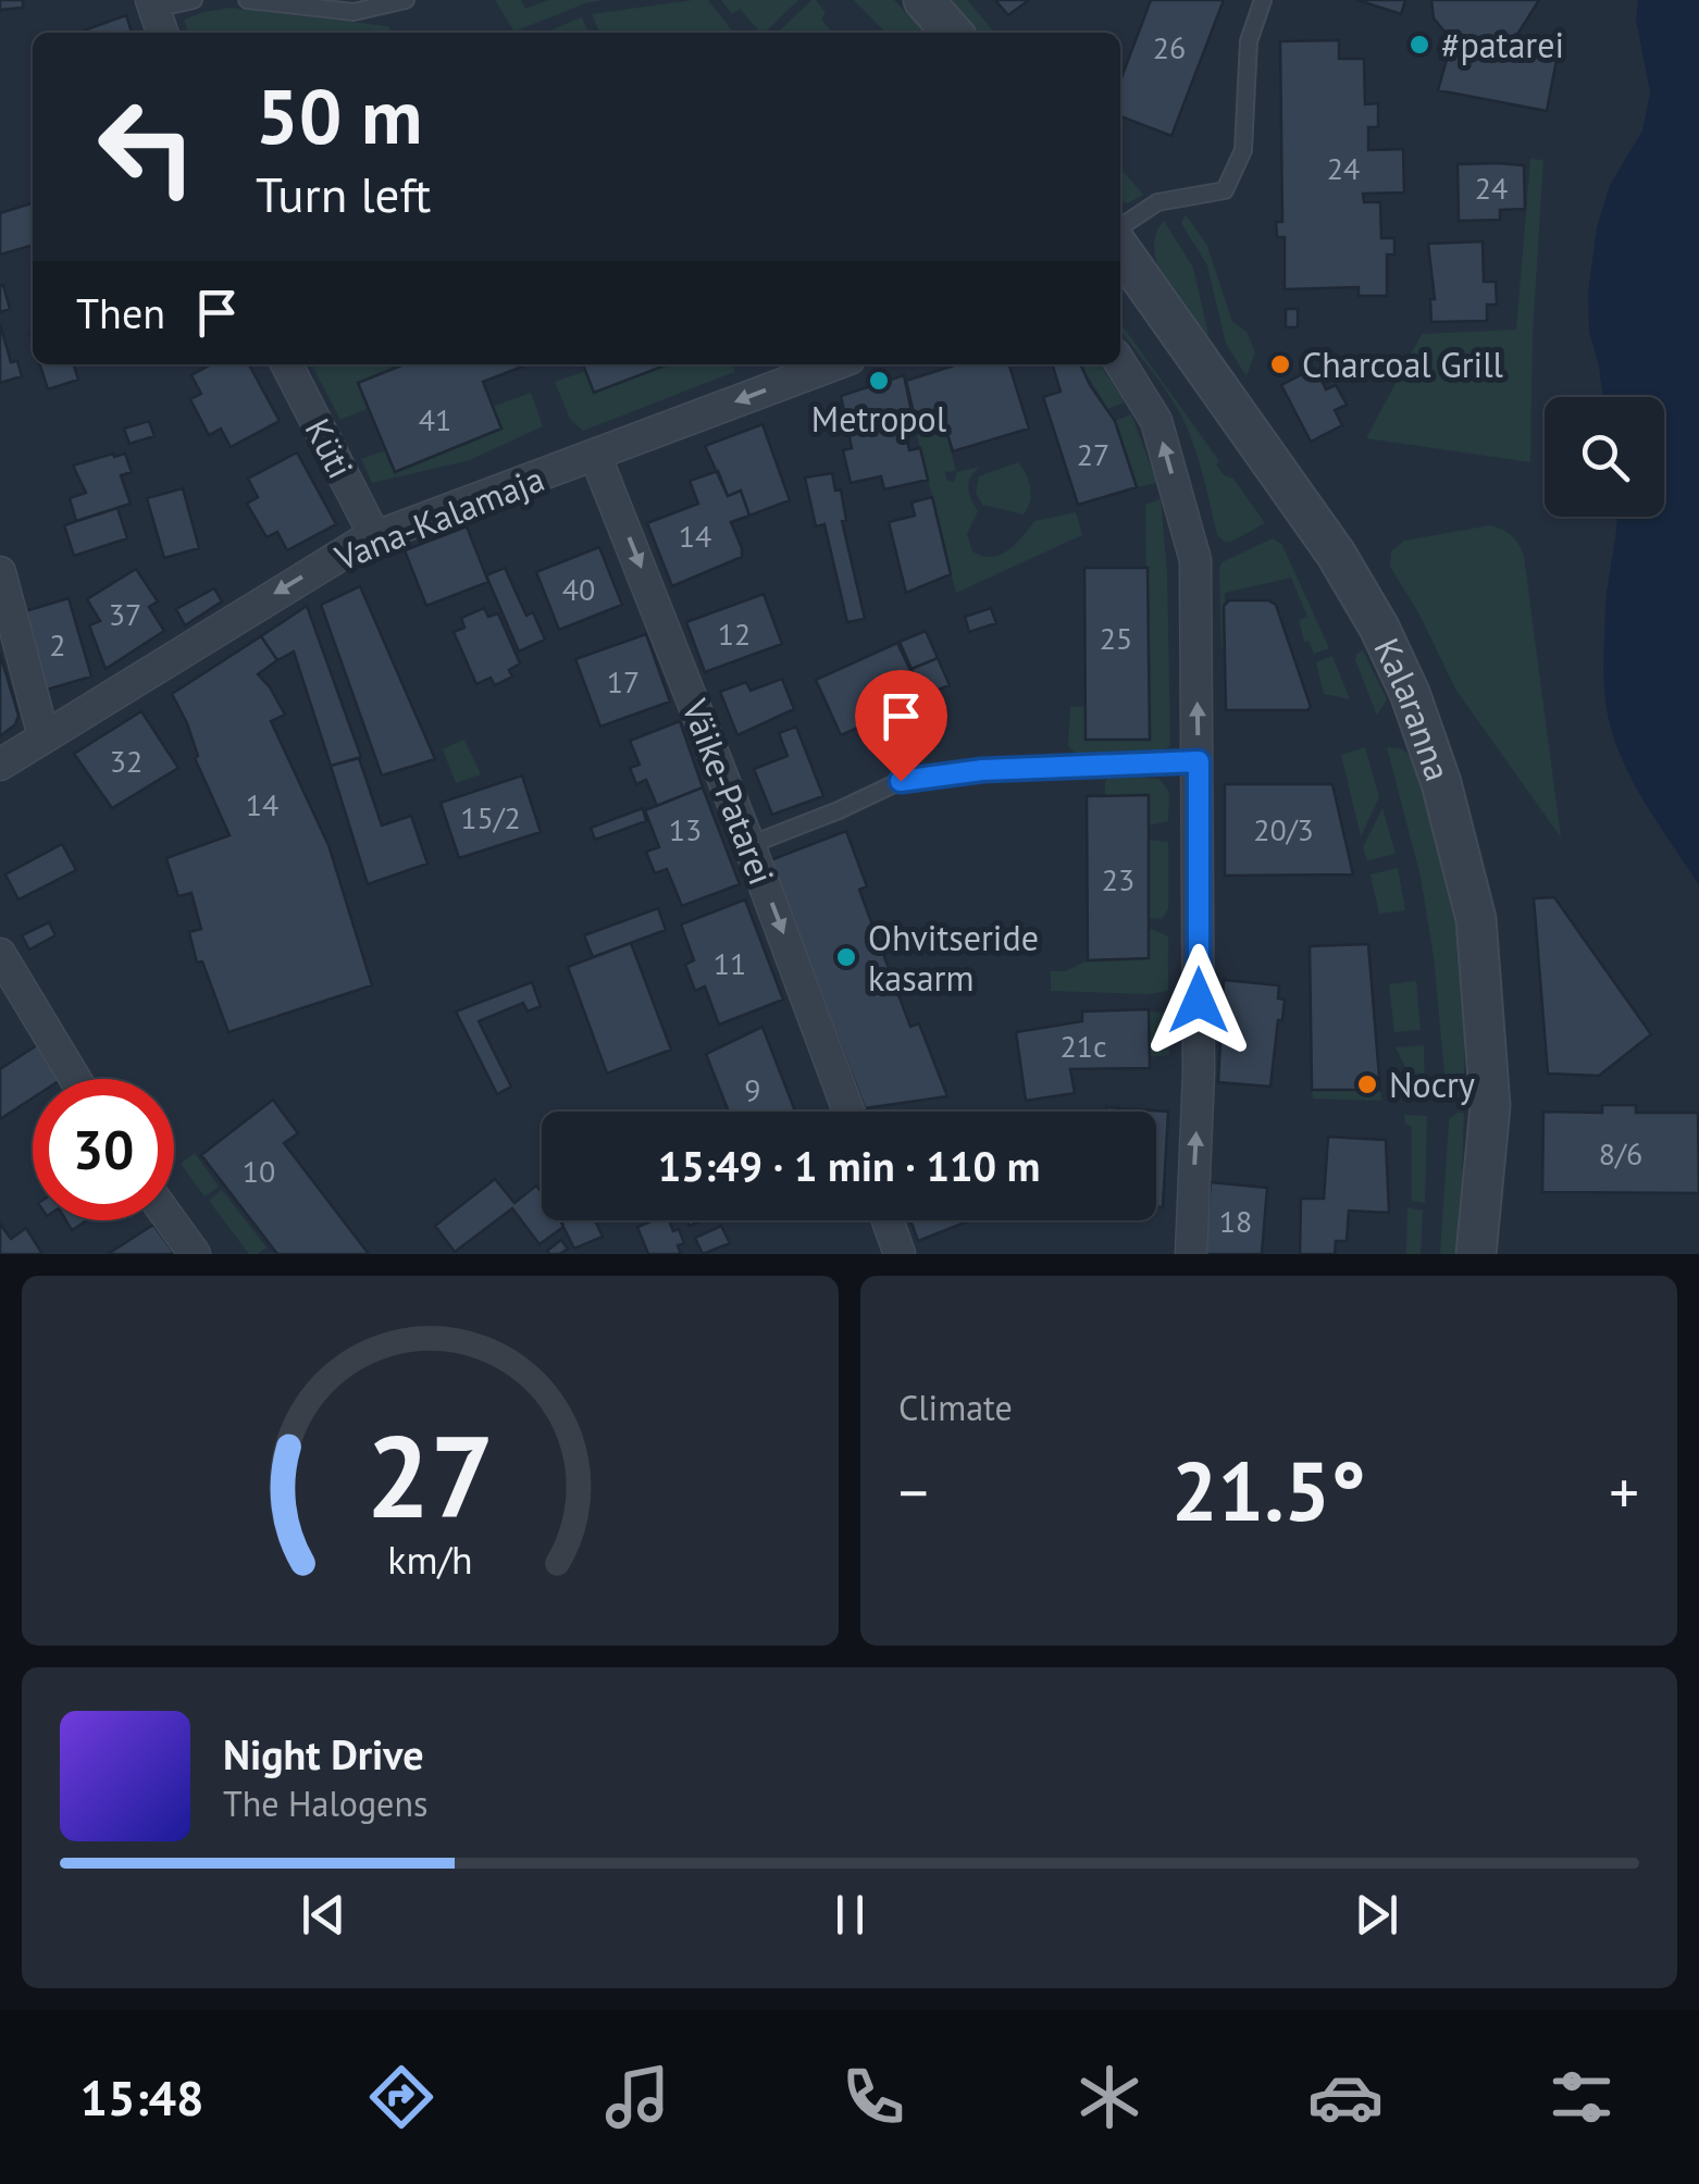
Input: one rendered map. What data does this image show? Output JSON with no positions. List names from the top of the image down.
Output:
{
  "streets": {
    "street": [
      "Küti",
      "Vana-Kalamaja",
      "Kalaranna",
      "Väike-Patarei"
    ]
  },
  "crossings": [
    ["Küti", "Vana-Kalamaja"],
    ["Vana-Kalamaja", "Väike-Patarei"]
  ],
  "one_way": ["Vana-Kalamaja", "Väike-Patarei"],
  "places": [
    "#patarei",
    "Charcoal Grill",
    "Metropol",
    "Ohvitseride kasarm",
    "Nocry"
  ],
  "house_numbers": [
    "26",
    "24",
    "24",
    "41",
    "27",
    "14",
    "40",
    "37",
    "12",
    "25",
    "2",
    "17",
    "32",
    "14",
    "15/2",
    "13",
    "20/3",
    "23",
    "11",
    "21c",
    "9",
    "8/6",
    "10",
    "18"
  ],
  "page": {
    "turn": ["50 m", "Turn left"],
    "then": "Then",
    "limit": "30",
    "trip": "15:49 · 1 min · 110 m",
    "tile": "Climate",
    "heat": ["−", "21.5°", "+"],
    "song": ["Night Drive", "The Halogens"],
    "tabs": "15:48",
    "gauge": ["27", "km/h"]
  }
}
